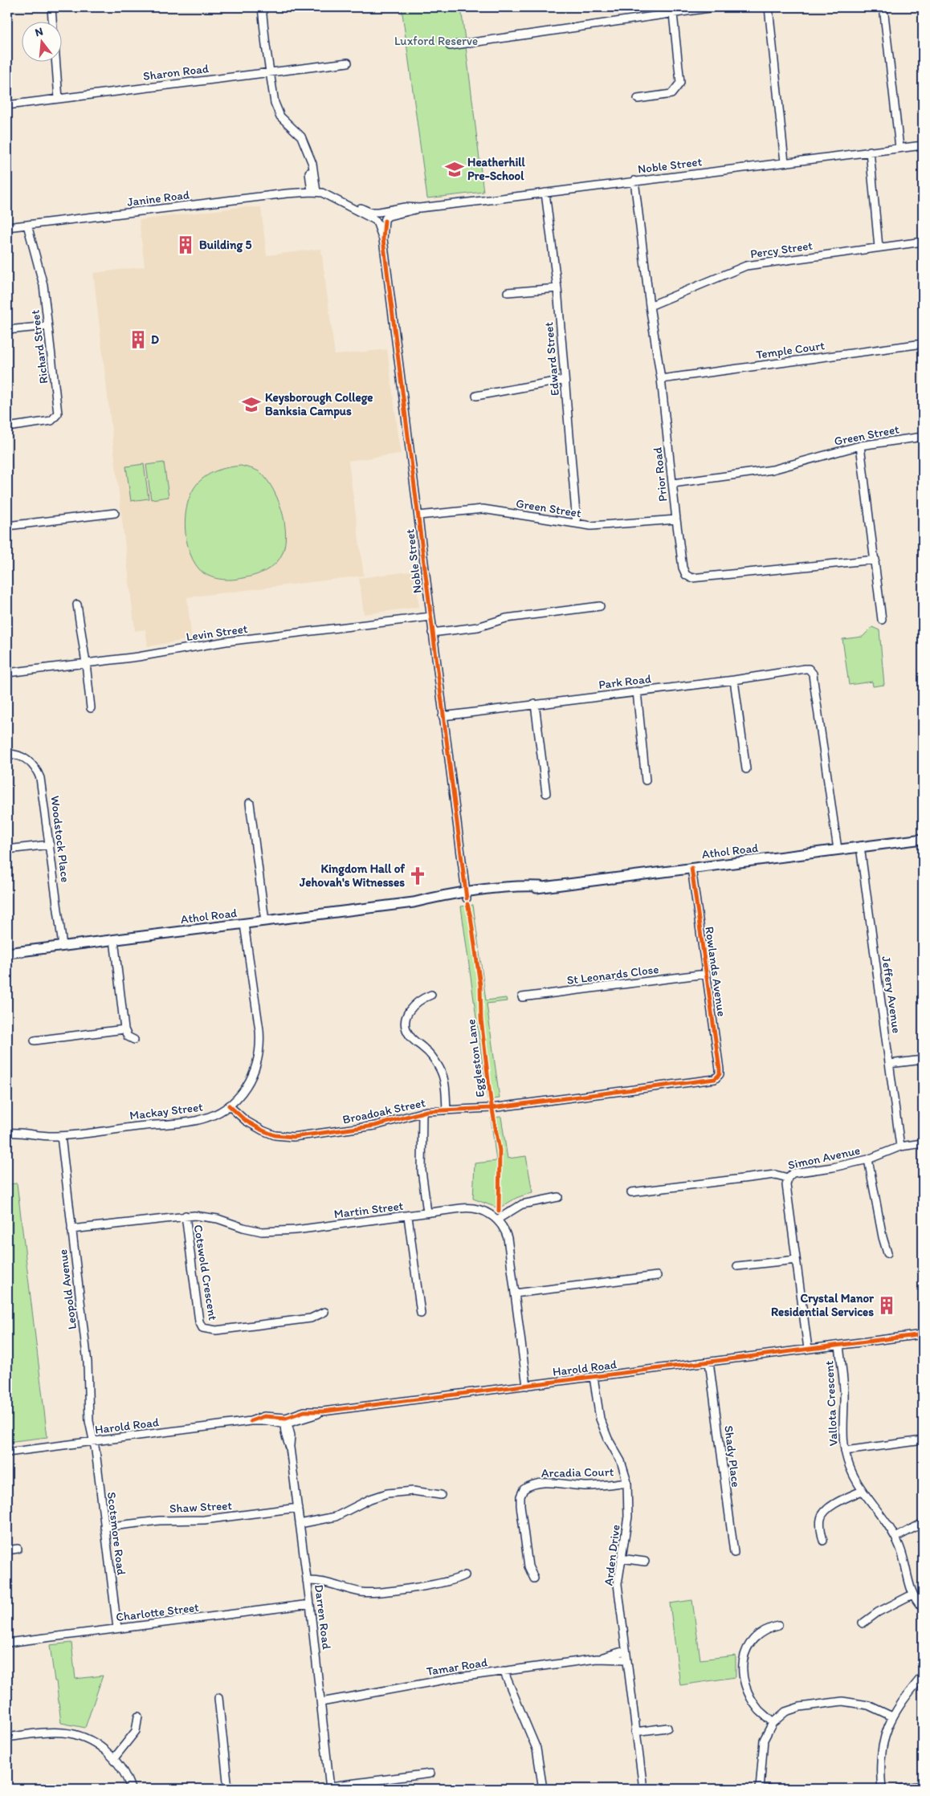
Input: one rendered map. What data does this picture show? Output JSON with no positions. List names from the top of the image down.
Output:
{
  "streets": {
    "main road": ["Athol Road"],
    "street": [
      "Sharon Road",
      "Noble Street",
      "Janine Road",
      "Percy Street",
      "Richard Street",
      "Temple Court",
      "Edward Street",
      "Green Street",
      "Prior Road",
      "Levin Street",
      "Park Road",
      "Woodstock Place",
      "Rowlands Avenue",
      "St Leonards Close",
      "Jeffery Avenue",
      "Mackay Street",
      "Broadoak Street",
      "Simon Avenue",
      "Martin Street",
      "Cotswold Crescent",
      "Leopold Avenue",
      "Harold Road",
      "Vallota Crescent",
      "Shady Place",
      "Arcadia Court",
      "Shaw Street",
      "Scotsmore Road",
      "Arden Drive",
      "Charlotte Street",
      "Darren Road",
      "Tamar Road"
    ],
    "cycle path": ["Eggleston Lane"]
  },
  "crossings": [
    ["Noble Street", "Edward Street"],
    ["Noble Street", "Green Street"],
    ["Noble Street", "Prior Road"],
    ["Noble Street", "Levin Street"],
    ["Noble Street", "Park Road"],
    ["Noble Street", "Athol Road"],
    ["Janine Road", "Richard Street"],
    ["Percy Street", "Prior Road"],
    ["Temple Court", "Prior Road"],
    ["Edward Street", "Green Street"],
    ["Green Street", "Prior Road"],
    ["Park Road", "Athol Road"],
    ["Woodstock Place", "Athol Road"],
    ["Athol Road", "Rowlands Avenue"],
    ["Athol Road", "Jeffery Avenue"],
    ["Athol Road", "Mackay Street"],
    ["Rowlands Avenue", "St Leonards Close"],
    ["Rowlands Avenue", "Broadoak Street"],
    ["Jeffery Avenue", "Simon Avenue"],
    ["Mackay Street", "Broadoak Street"],
    ["Mackay Street", "Leopold Avenue"],
    ["Martin Street", "Cotswold Crescent"],
    ["Martin Street", "Leopold Avenue"],
    ["Leopold Avenue", "Harold Road"],
    ["Leopold Avenue", "Scotsmore Road"],
    ["Harold Road", "Vallota Crescent"],
    ["Harold Road", "Shady Place"],
    ["Harold Road", "Scotsmore Road"],
    ["Harold Road", "Arden Drive"],
    ["Harold Road", "Darren Road"],
    ["Arcadia Court", "Arden Drive"],
    ["Shaw Street", "Scotsmore Road"],
    ["Shaw Street", "Darren Road"],
    ["Scotsmore Road", "Charlotte Street"],
    ["Arden Drive", "Tamar Road"],
    ["Charlotte Street", "Darren Road"],
    ["Darren Road", "Tamar Road"]
  ],
  "parks": ["Luxford Reserve"],
  "places": {
    "school or university": ["Heatherhill Pre-School", "Keysborough College Banksia Campus"],
    "building": ["Building 5", "D", "Crystal Manor Residential Services"],
    "church": ["Kingdom Hall of Jehovah's Witnesses"]
  },
  "north": "top"
}
